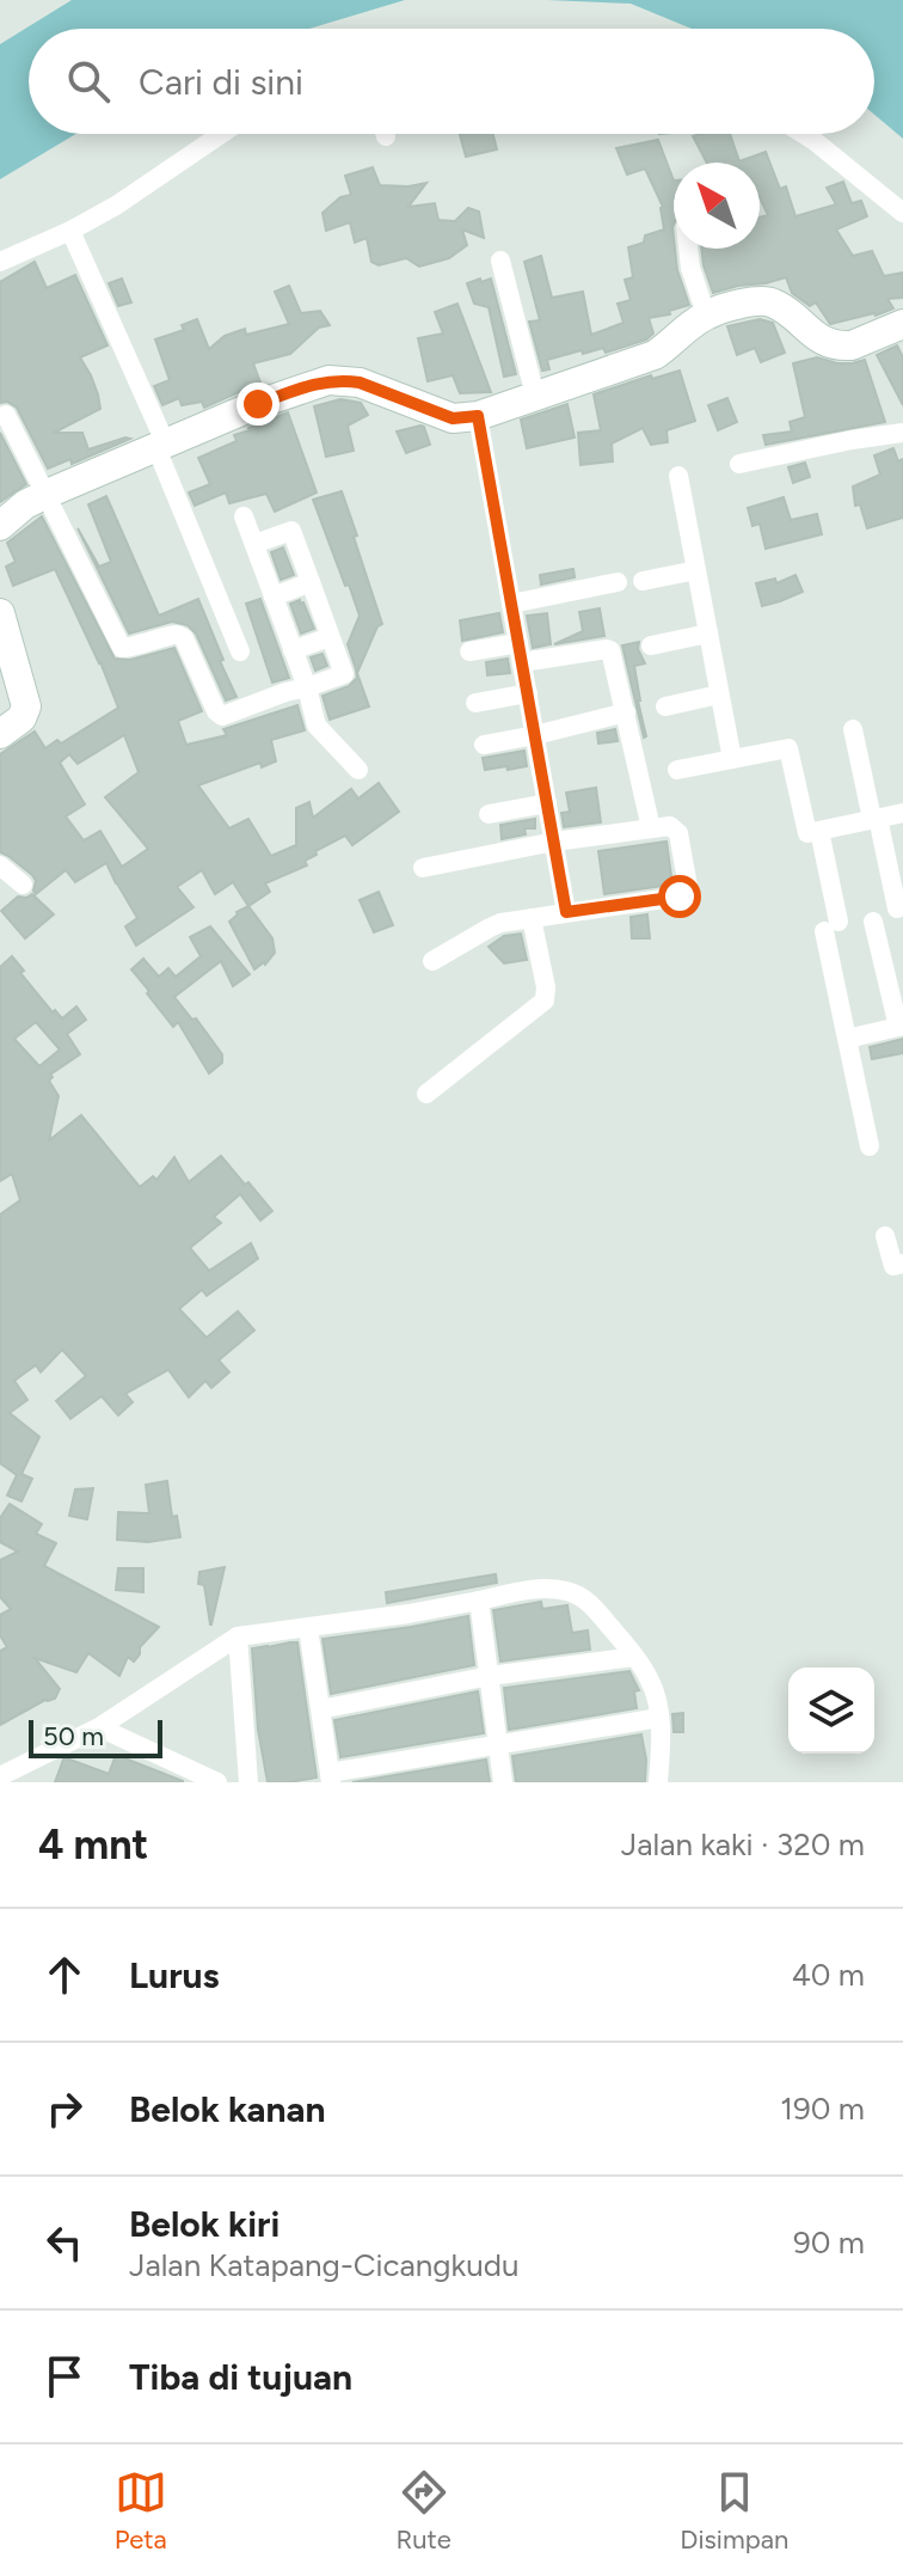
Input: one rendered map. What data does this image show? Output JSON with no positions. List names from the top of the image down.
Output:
{
  "scale_bar": "50 m",
  "north": "top left",
  "page": {
    "search": "Cari di sini",
    "scale": "50 m",
    "heading": ["4 mnt", "Jalan kaki · 320 m"],
    "list": [
      ["Lurus", "40 m"],
      ["Belok kanan", "190 m"],
      ["Belok kiri", "Jalan Katapang-Cicangkudu", "90 m"],
      "Tiba di tujuan"
    ],
    "nav": ["Peta", "Rute", "Disimpan"]
  }
}
